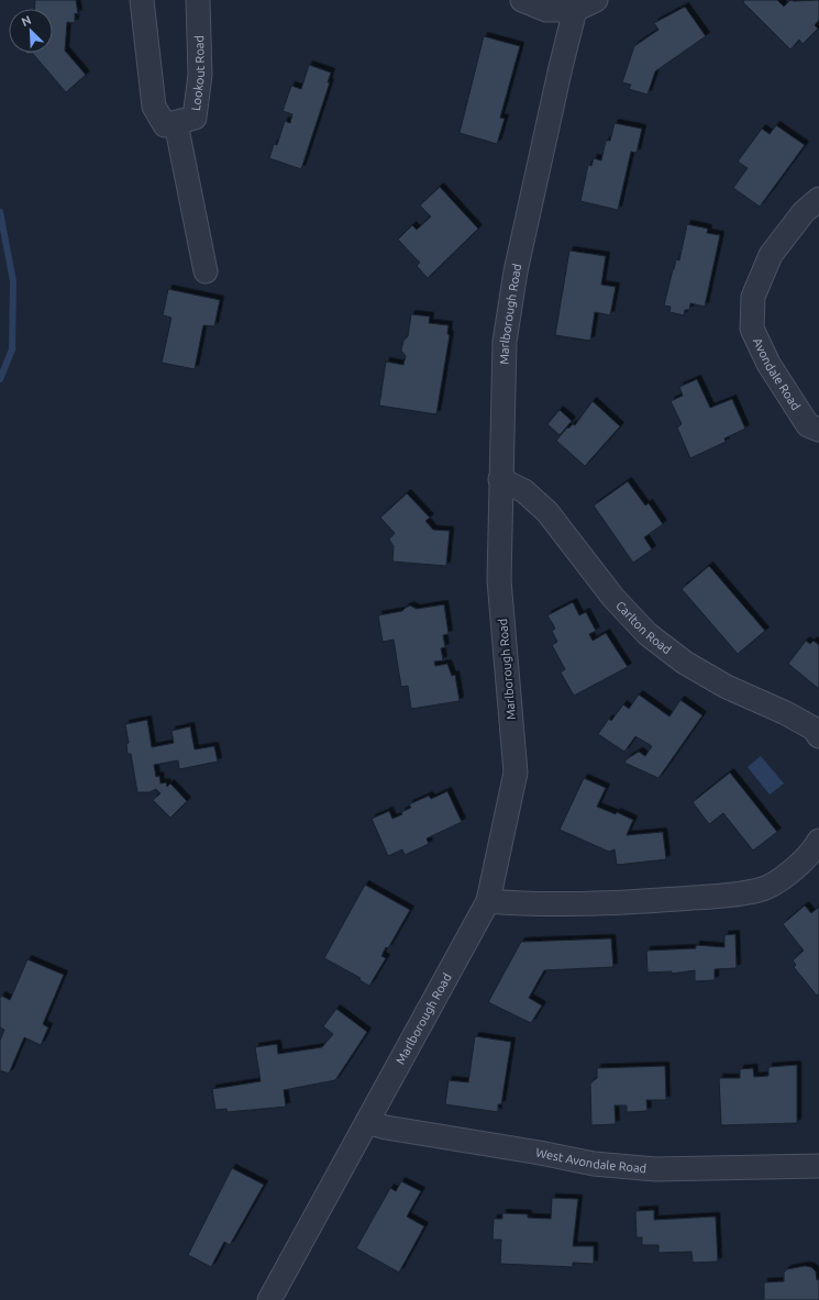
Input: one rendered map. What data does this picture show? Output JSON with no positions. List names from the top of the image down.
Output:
{
  "streets": {
    "street": [
      "Lookout Road",
      "Marlborough Road",
      "Avondale Road",
      "Carlton Road",
      "West Avondale Road"
    ]
  },
  "crossings": [
    ["Marlborough Road", "Carlton Road"],
    ["Marlborough Road", "West Avondale Road"]
  ],
  "north": "top left"
}
